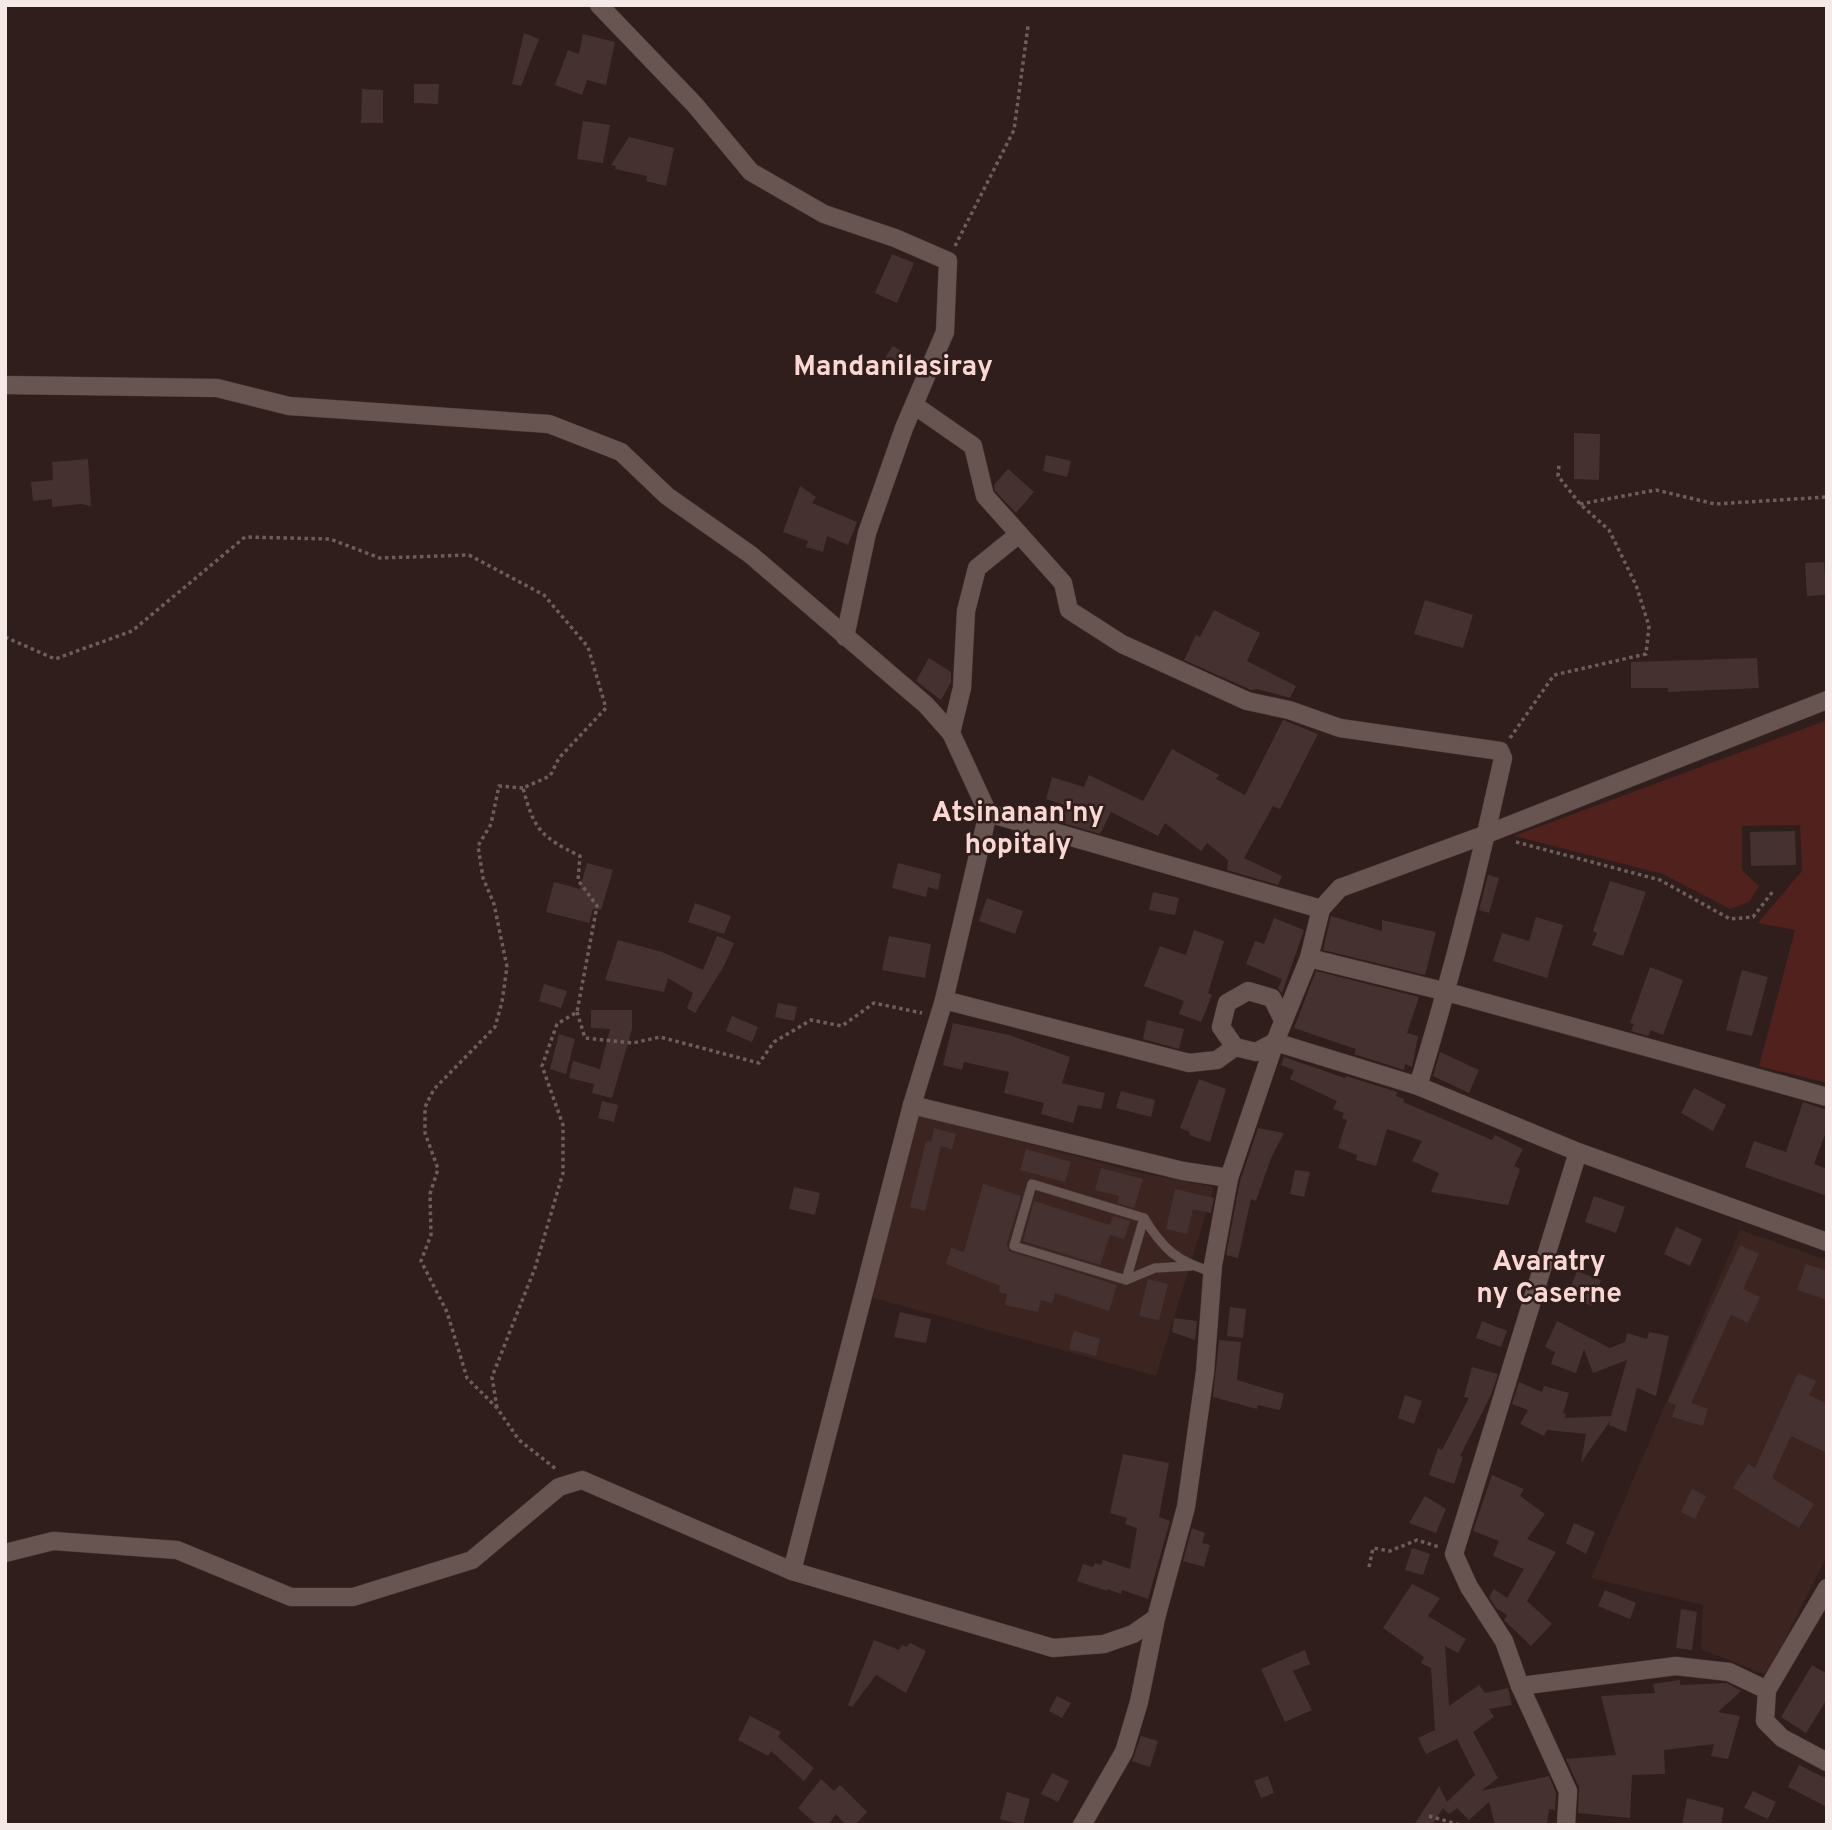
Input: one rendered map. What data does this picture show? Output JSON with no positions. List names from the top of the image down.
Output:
{
  "districts": ["Mandanilasiray", "Atsinanan'ny hopitaly", "Avaratry ny Caserne"]
}
